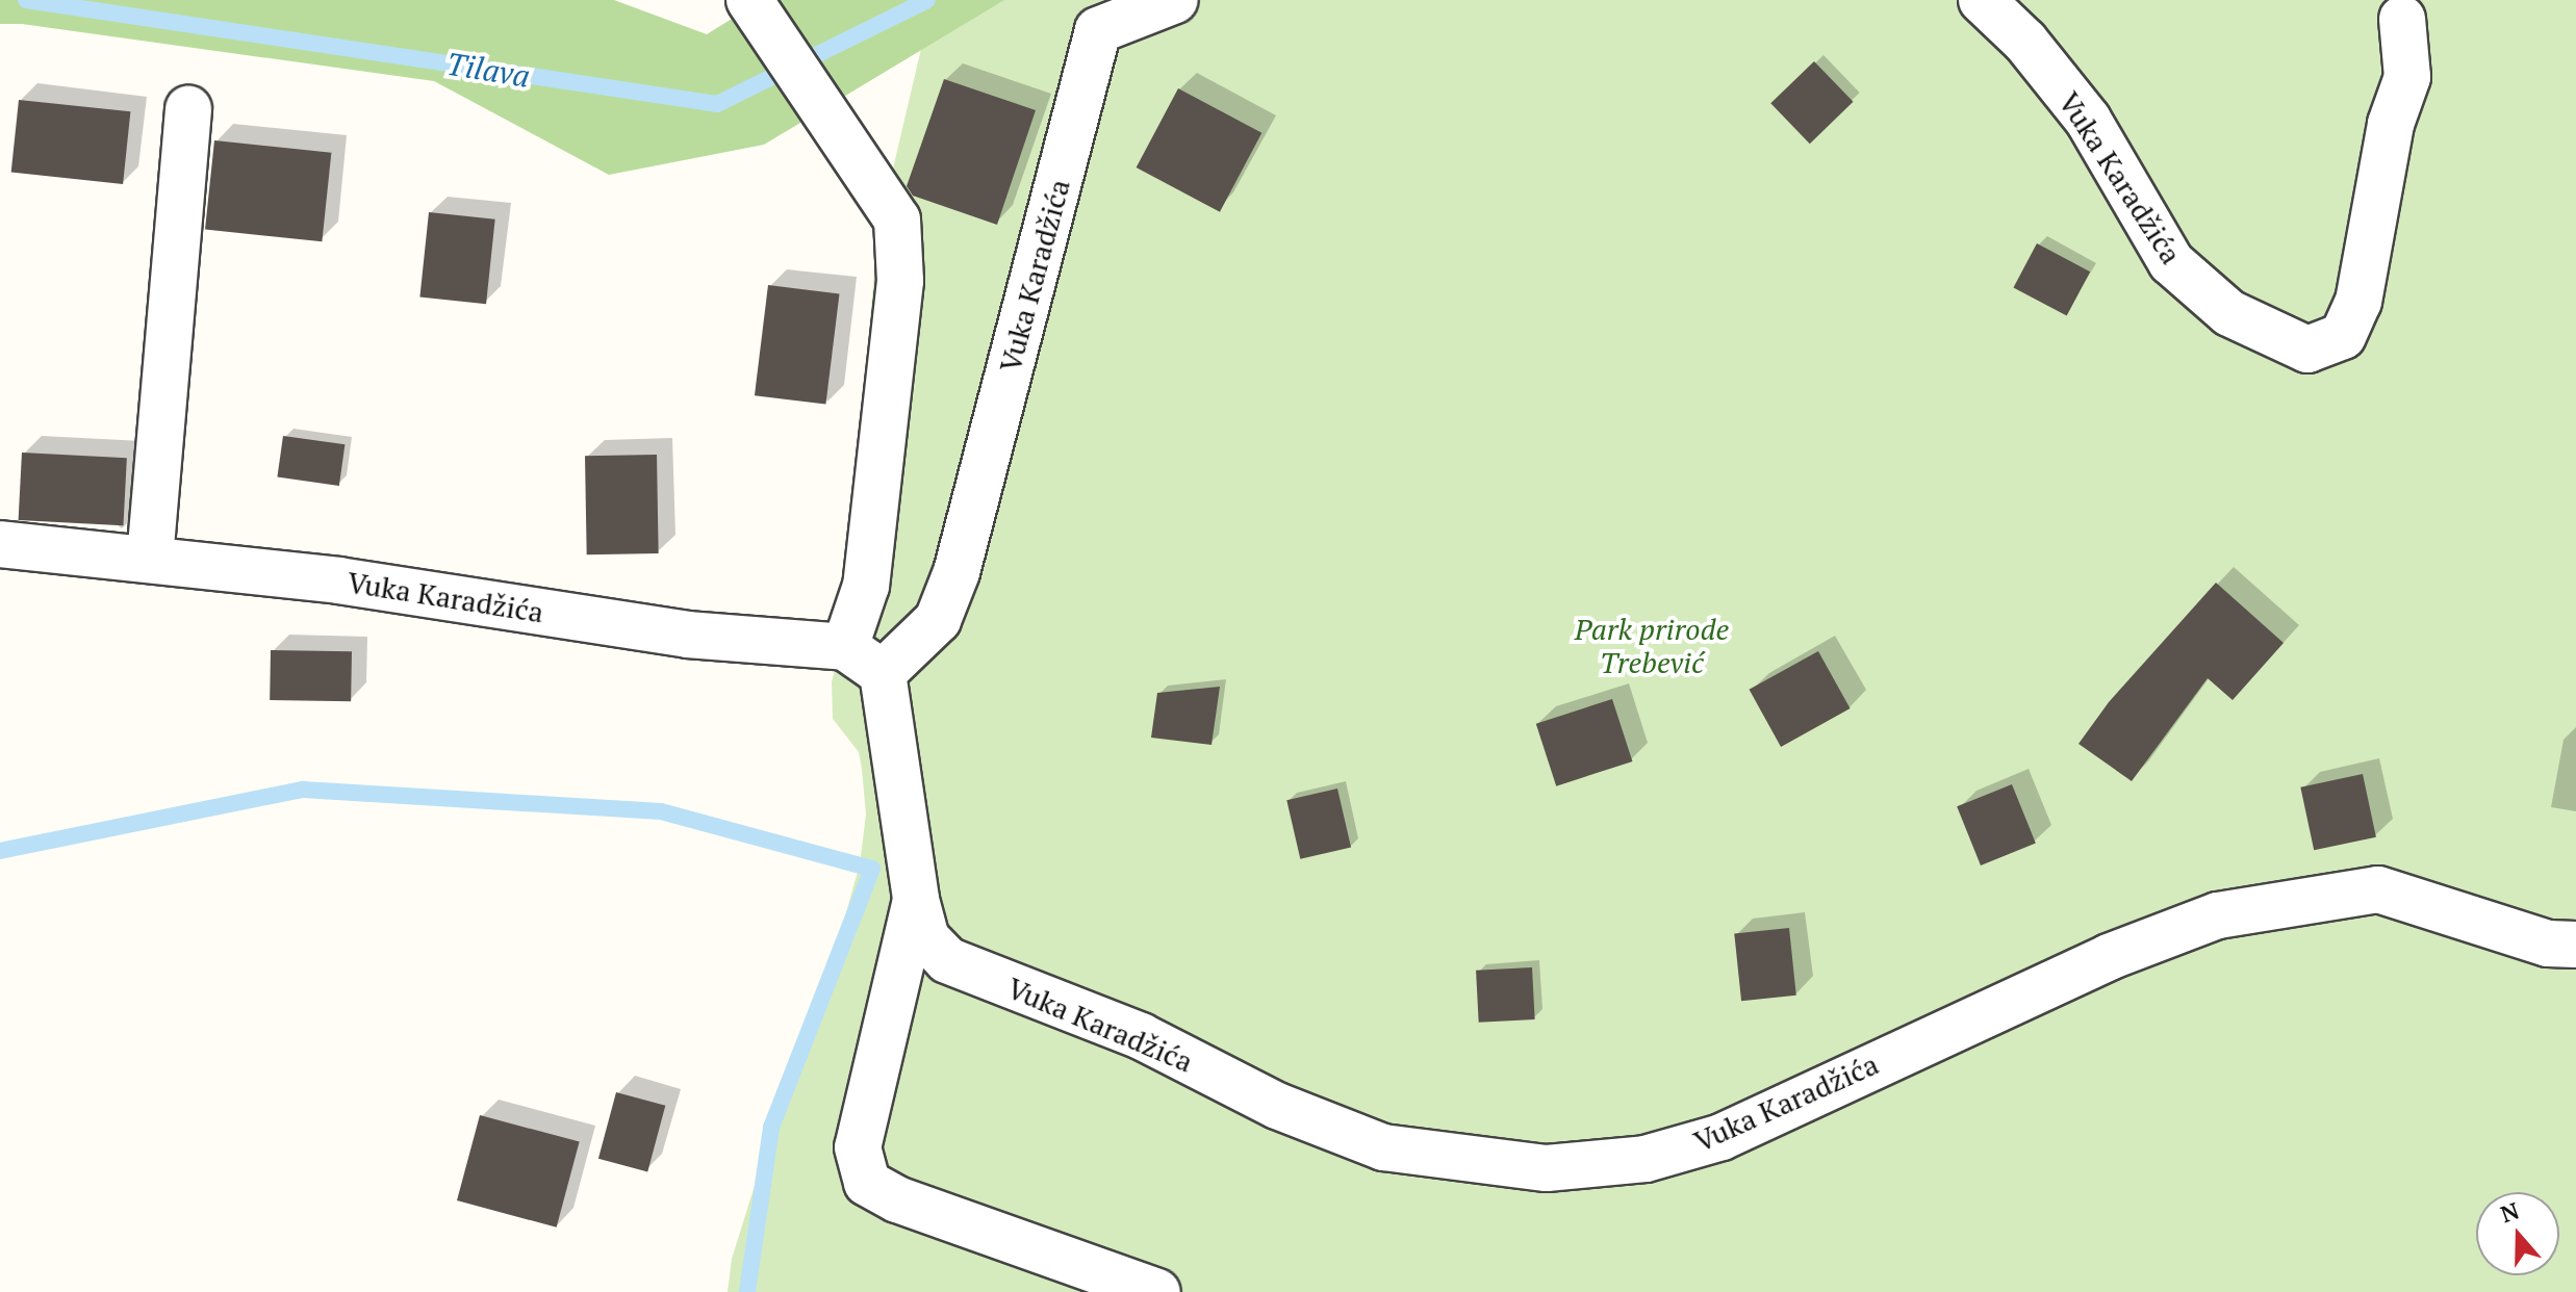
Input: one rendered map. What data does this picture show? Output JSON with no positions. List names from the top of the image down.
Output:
{
  "streets": {
    "street": ["Vuka Karadžića"]
  },
  "water": ["Tilava"],
  "parks": ["Park prirode Trebević"],
  "north": "top"
}
